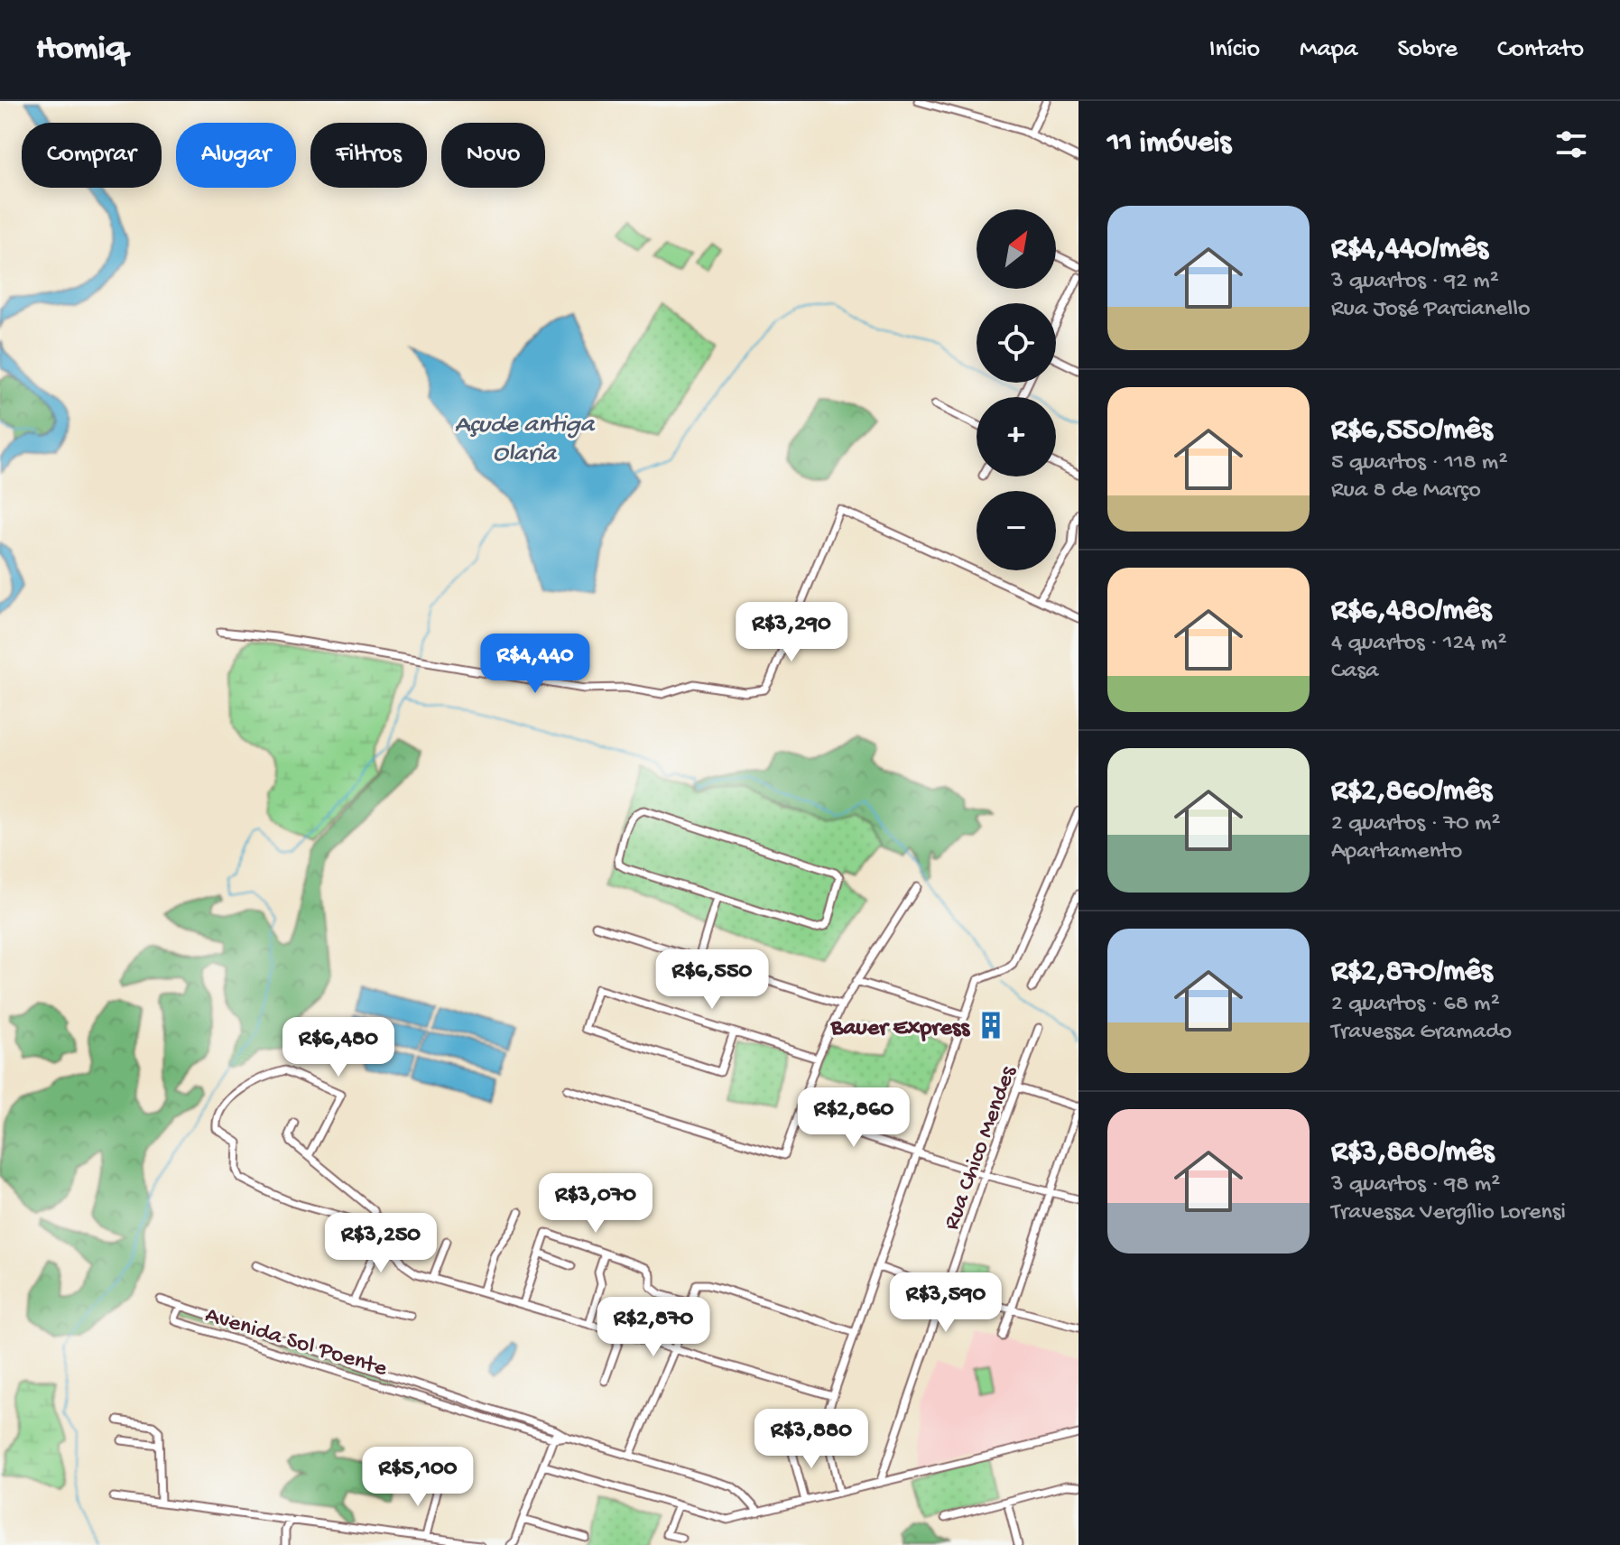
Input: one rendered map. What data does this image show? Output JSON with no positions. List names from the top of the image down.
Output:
{
  "streets": {
    "street": ["Rua Chico Mendes", "Avenida Sol Poente"]
  },
  "water": ["Açude antiga Olaria"],
  "places": {
    "building": ["Bauer Express"]
  },
  "north": "top right",
  "page": {
    "header": "Homiq",
    "nav": [
      "Início",
      "Mapa",
      "Sobre",
      "Contato"
    ],
    "heading": "11 imóveis",
    "chip": [
      "Comprar",
      "Alugar",
      "Filtros",
      "Novo"
    ],
    "list": [
      {
        "name": "R$4,440/mês",
        "note": "3 quartos · 92 m² · Rua José Parcianello"
      },
      {
        "name": "R$6,550/mês",
        "note": "5 quartos · 118 m² · Rua 8 de Março"
      },
      {
        "name": "R$6,480/mês",
        "note": "4 quartos · 124 m² · Casa"
      },
      {
        "name": "R$2,860/mês",
        "note": "2 quartos · 70 m² · Apartamento"
      },
      {
        "name": "R$2,870/mês",
        "note": "2 quartos · 68 m² · Travessa Gramado"
      },
      {
        "name": "R$3,880/mês",
        "note": "3 quartos · 98 m² · Travessa Vergílio Lorensi"
      }
    ],
    "map_buttons": ["+", "−"],
    "price": [
      "R$3,290",
      "R$4,440",
      "R$6,550",
      "R$6,480",
      "R$2,860",
      "R$3,070",
      "R$3,250",
      "R$3,590",
      "R$2,870",
      "R$3,880",
      "R$5,100"
    ]
  }
}
